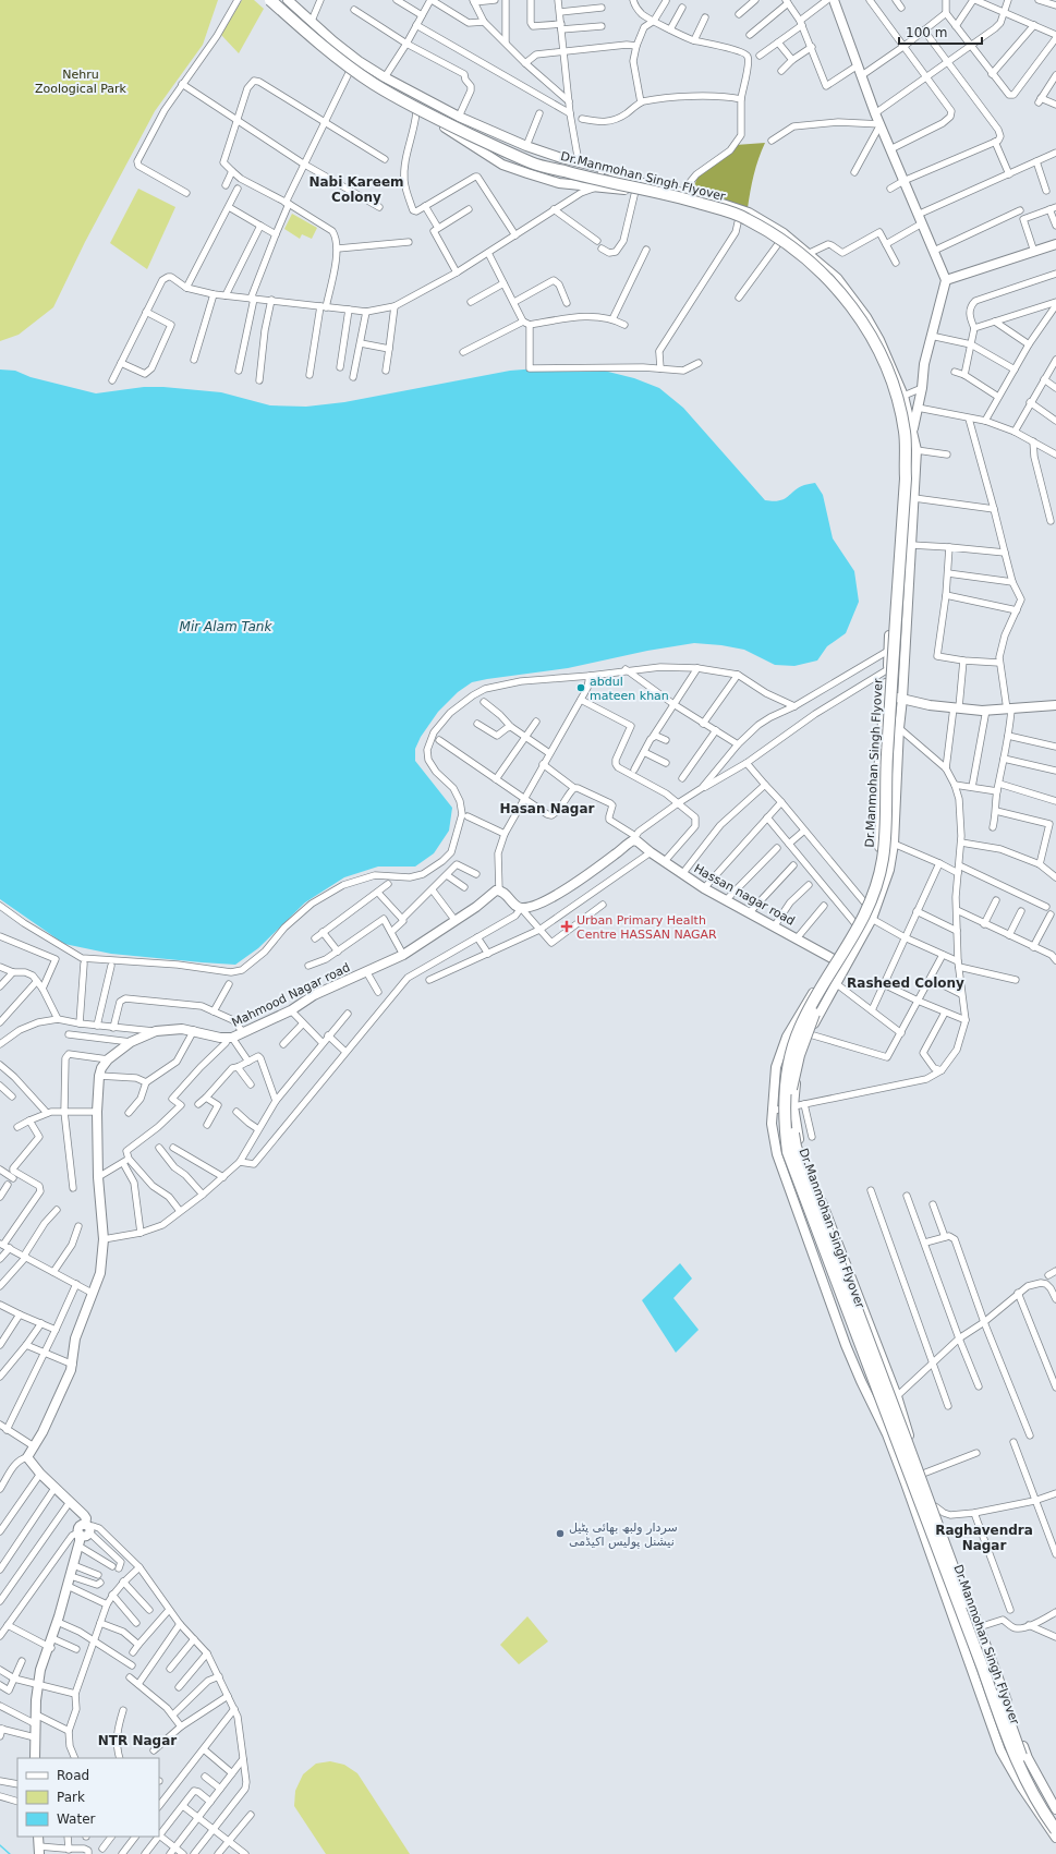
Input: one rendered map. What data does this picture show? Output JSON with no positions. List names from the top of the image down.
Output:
{
  "streets": {
    "highway": ["Dr.Manmohan Singh Flyover"],
    "street": ["Hassan nagar road", "Mahmood Nagar road"]
  },
  "districts": [
    "Nabi Kareem Colony",
    "Hasan Nagar",
    "Rasheed Colony",
    "Raghavendra Nagar",
    "NTR Nagar"
  ],
  "water": ["Mir Alam Tank"],
  "parks": ["Nehru Zoological Park"],
  "places": {
    "other": ["abdul mateen khan", "سردار ولبھ بھائی پٹیل نیشنل پولیس اکیڈمی"],
    "health": ["Urban Primary Health Centre HASSAN NAGAR"]
  },
  "legend": ["Road", "Park", "Water"],
  "scale_bar": "100 m"
}
